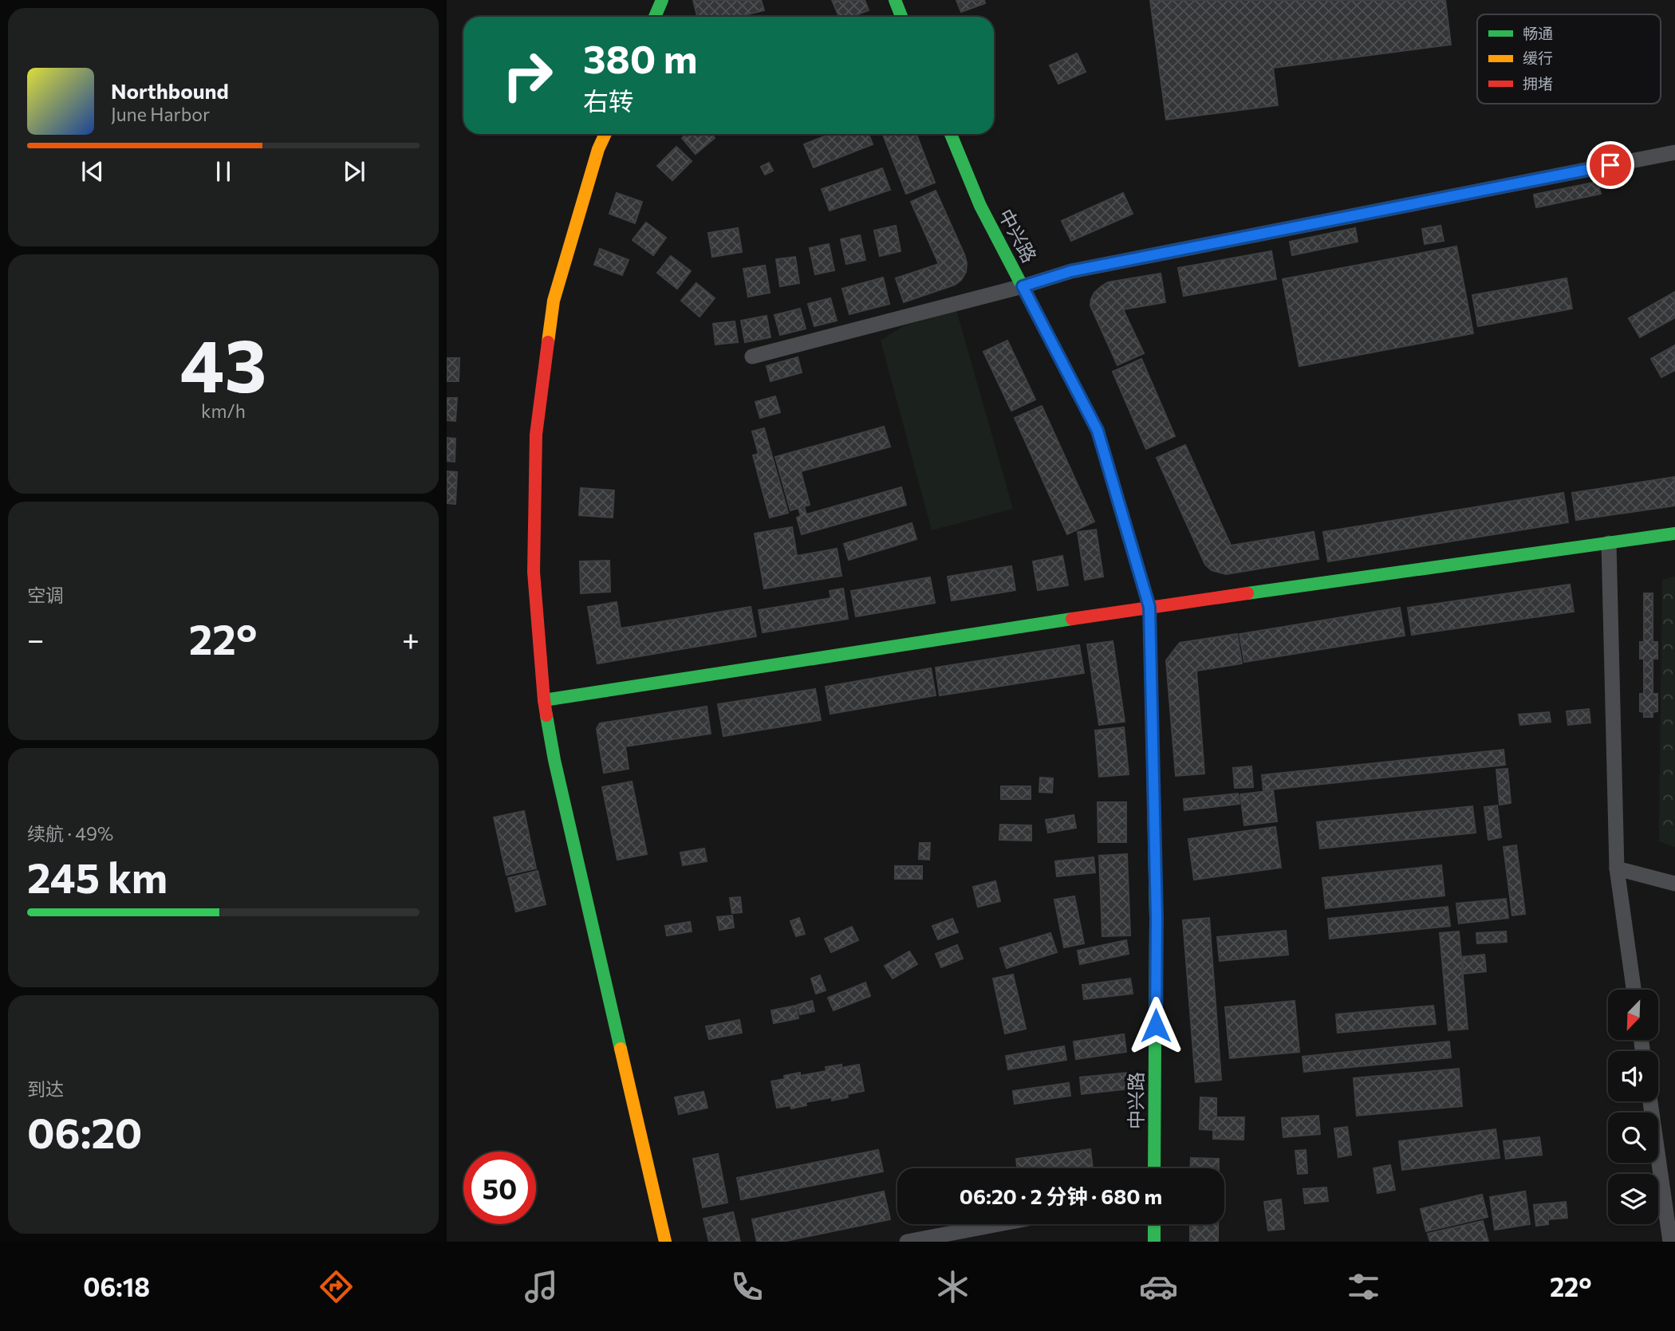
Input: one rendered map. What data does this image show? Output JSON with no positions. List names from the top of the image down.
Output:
{
  "streets": {
    "main road": ["中兴路"]
  },
  "legend": ["畅通", "缓行", "拥堵"],
  "north": "bottom left",
  "page": {
    "turn": ["380 m", "右转"],
    "song": ["Northbound", "June Harbor"],
    "tile": [
      ["43", "km/h"],
      "空调",
      ["续航 · 49%", "245 km"],
      ["到达", "06:20"]
    ],
    "heat": ["−", "22°", "+"],
    "limit": "50",
    "trip": "06:20 · 2 分钟 · 680 m",
    "tabs": ["06:18", "22°"]
  }
}
